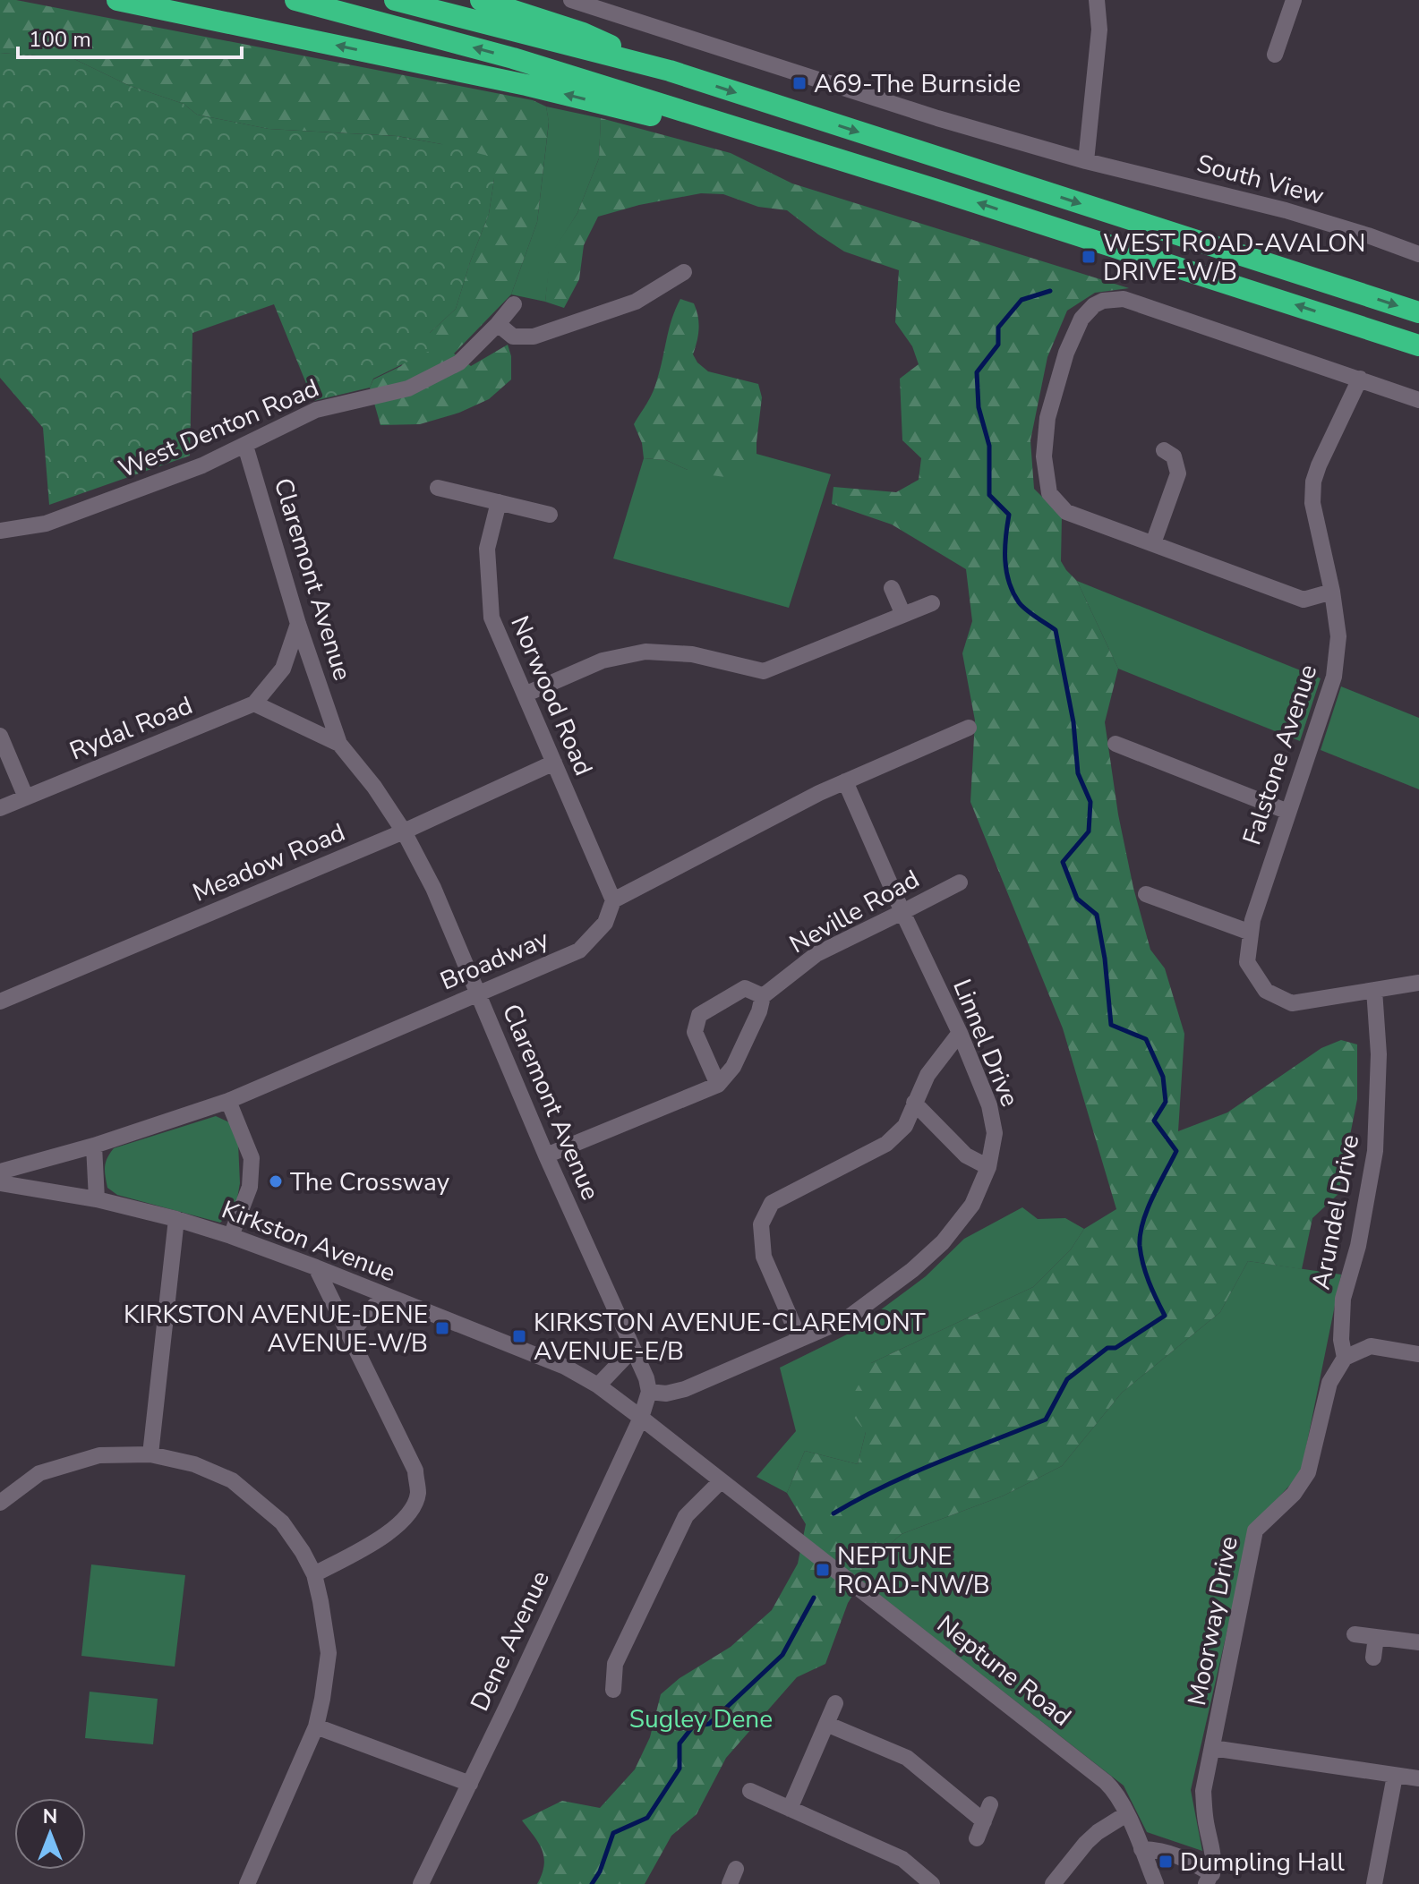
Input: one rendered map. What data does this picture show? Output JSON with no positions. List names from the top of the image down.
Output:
{
  "streets": {
    "street": [
      "South View",
      "West Denton Road",
      "Claremont Avenue",
      "Norwood Road",
      "Rydal Road",
      "Falstone Avenue",
      "Meadow Road",
      "Neville Road",
      "Broadway",
      "Linnel Drive",
      "Arundel Drive",
      "Kirkston Avenue",
      "Moorway Drive",
      "Dene Avenue",
      "Neptune Road"
    ]
  },
  "crossings": [
    ["West Denton Road", "Claremont Avenue"],
    ["Claremont Avenue", "Meadow Road"],
    ["Claremont Avenue", "Broadway"],
    ["Claremont Avenue", "Linnel Drive"],
    ["Claremont Avenue", "Dene Avenue"],
    ["Norwood Road", "Meadow Road"],
    ["Norwood Road", "Broadway"],
    ["Falstone Avenue", "Arundel Drive"],
    ["Neville Road", "Linnel Drive"],
    ["Linnel Drive", "Dene Avenue"],
    ["Arundel Drive", "Moorway Drive"],
    ["Kirkston Avenue", "Dene Avenue"],
    ["Kirkston Avenue", "Neptune Road"]
  ],
  "parks": ["Sugley Dene"],
  "places": {
    "transit": [
      "A69-The Burnside",
      "WEST ROAD-AVALON DRIVE-W/B",
      "KIRKSTON AVENUE-DENE AVENUE-W/B",
      "KIRKSTON AVENUE-CLAREMONT AVENUE-E/B",
      "NEPTUNE ROAD-NW/B",
      "Dumpling Hall"
    ],
    "other": ["The Crossway"]
  },
  "scale_bar": "100 m",
  "north": "top"
}
